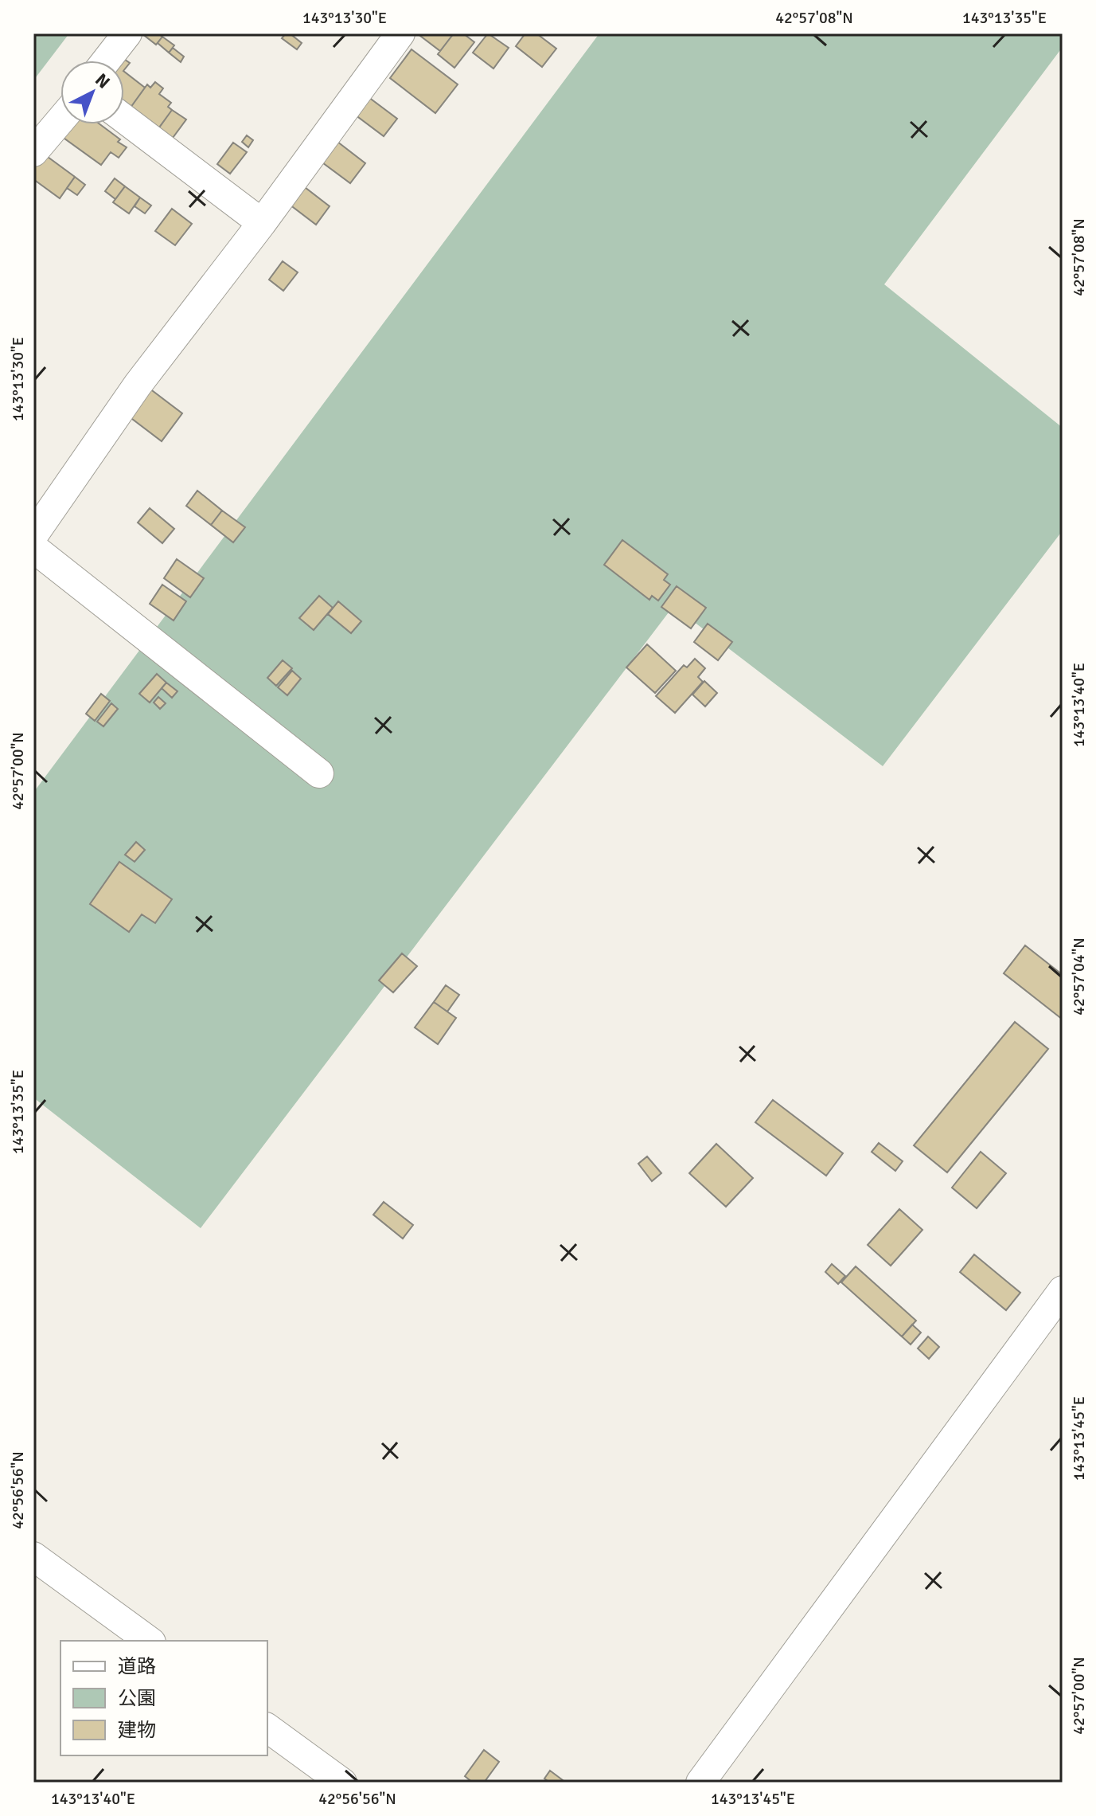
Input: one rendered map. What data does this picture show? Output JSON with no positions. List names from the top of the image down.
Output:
{
  "legend": ["道路", "公園", "建物"],
  "north": "top right",
  "coordinates": [
    "143°13'30\"E",
    "42°57'08\"N",
    "143°13'35\"E",
    "143°13'40\"E",
    "42°57'00\"N",
    "42°57'04\"N",
    "143°13'45\"E",
    "42°56'56\"N"
  ]
}
